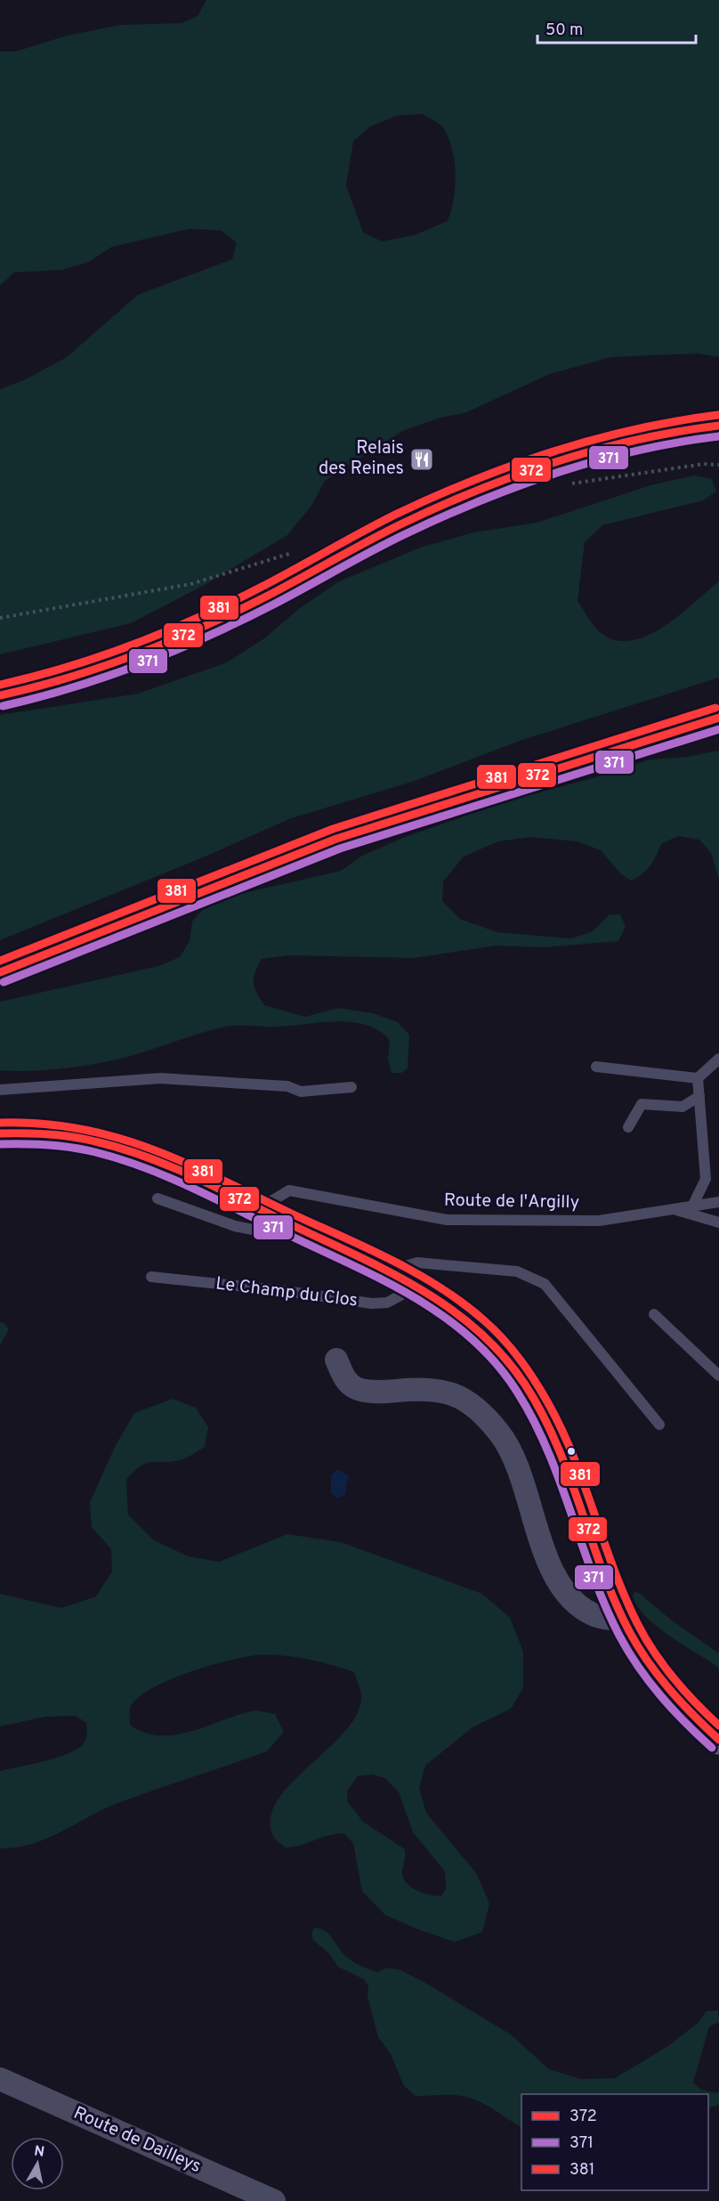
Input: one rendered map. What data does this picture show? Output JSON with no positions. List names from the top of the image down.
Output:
{
  "streets": {
    "street": ["Route de Dailleys"],
    "lane": ["Route de l'Argilly", "Le Champ du Clos"]
  },
  "places": {
    "restaurant": ["Relais des Reines"]
  },
  "lines": ["transit line 381", "transit line 372", "transit line 371"],
  "legend": ["372", "371", "381"],
  "scale_bar": "50 m",
  "north": "top"
}
